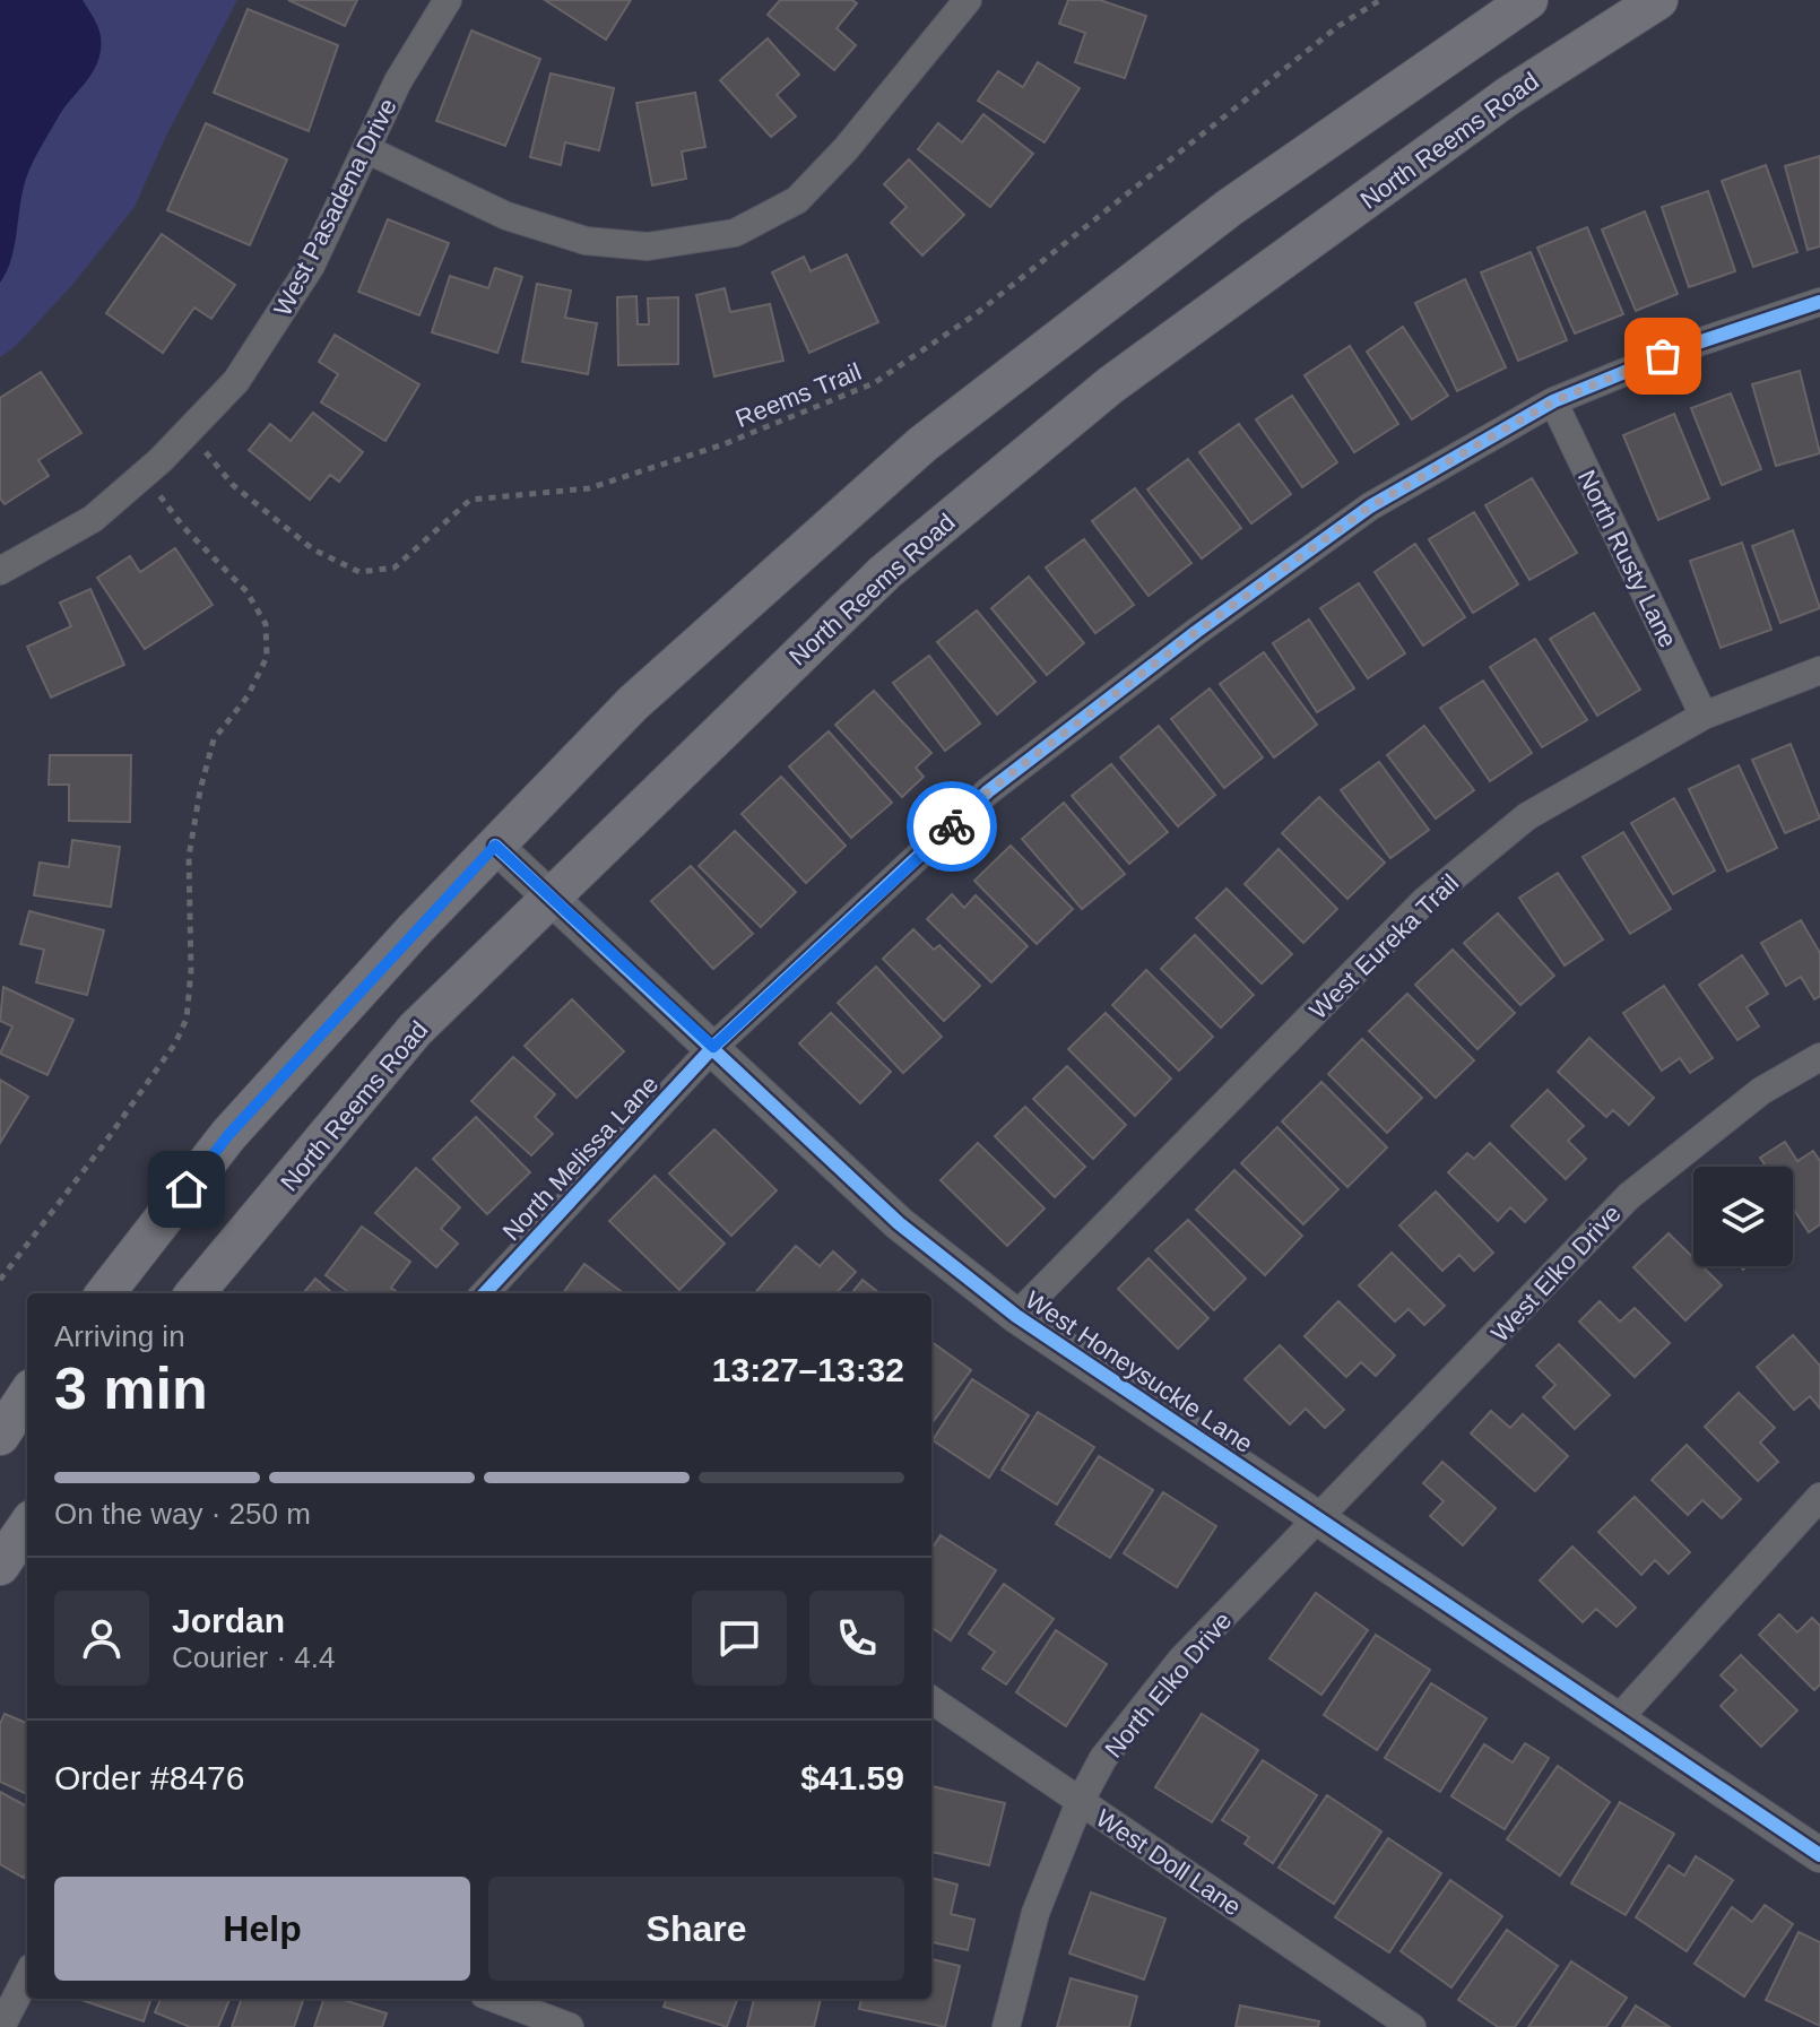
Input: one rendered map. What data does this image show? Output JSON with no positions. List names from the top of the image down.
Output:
{
  "streets": {
    "main road": ["North Reems Road"],
    "street": [
      "West Pasadena Drive",
      "North Rusty Lane",
      "West Eureka Trail",
      "North Melissa Lane",
      "West Elko Drive",
      "West Honeysuckle Lane",
      "North Elko Drive",
      "West Doll Lane"
    ],
    "path": ["Reems Trail"]
  },
  "crossings": [
    ["North Reems Road", "West Honeysuckle Lane"],
    ["West Pasadena Drive", "Reems Trail"],
    ["North Rusty Lane", "West Eureka Trail"],
    ["North Rusty Lane", "North Melissa Lane"],
    ["West Eureka Trail", "West Honeysuckle Lane"],
    ["North Melissa Lane", "West Honeysuckle Lane"],
    ["West Elko Drive", "West Honeysuckle Lane"],
    ["West Elko Drive", "North Elko Drive"],
    ["West Honeysuckle Lane", "North Elko Drive"],
    ["North Elko Drive", "West Doll Lane"]
  ],
  "page": {
    "heading": ["3 min", "Arriving in", "13:27–13:32"],
    "panel": [
      "Jordan",
      "Courier · 4.4",
      "Order #8476",
      "$41.59"
    ],
    "bar": "On the way · 250 m",
    "buttons": ["Help", "Share"]
  }
}
